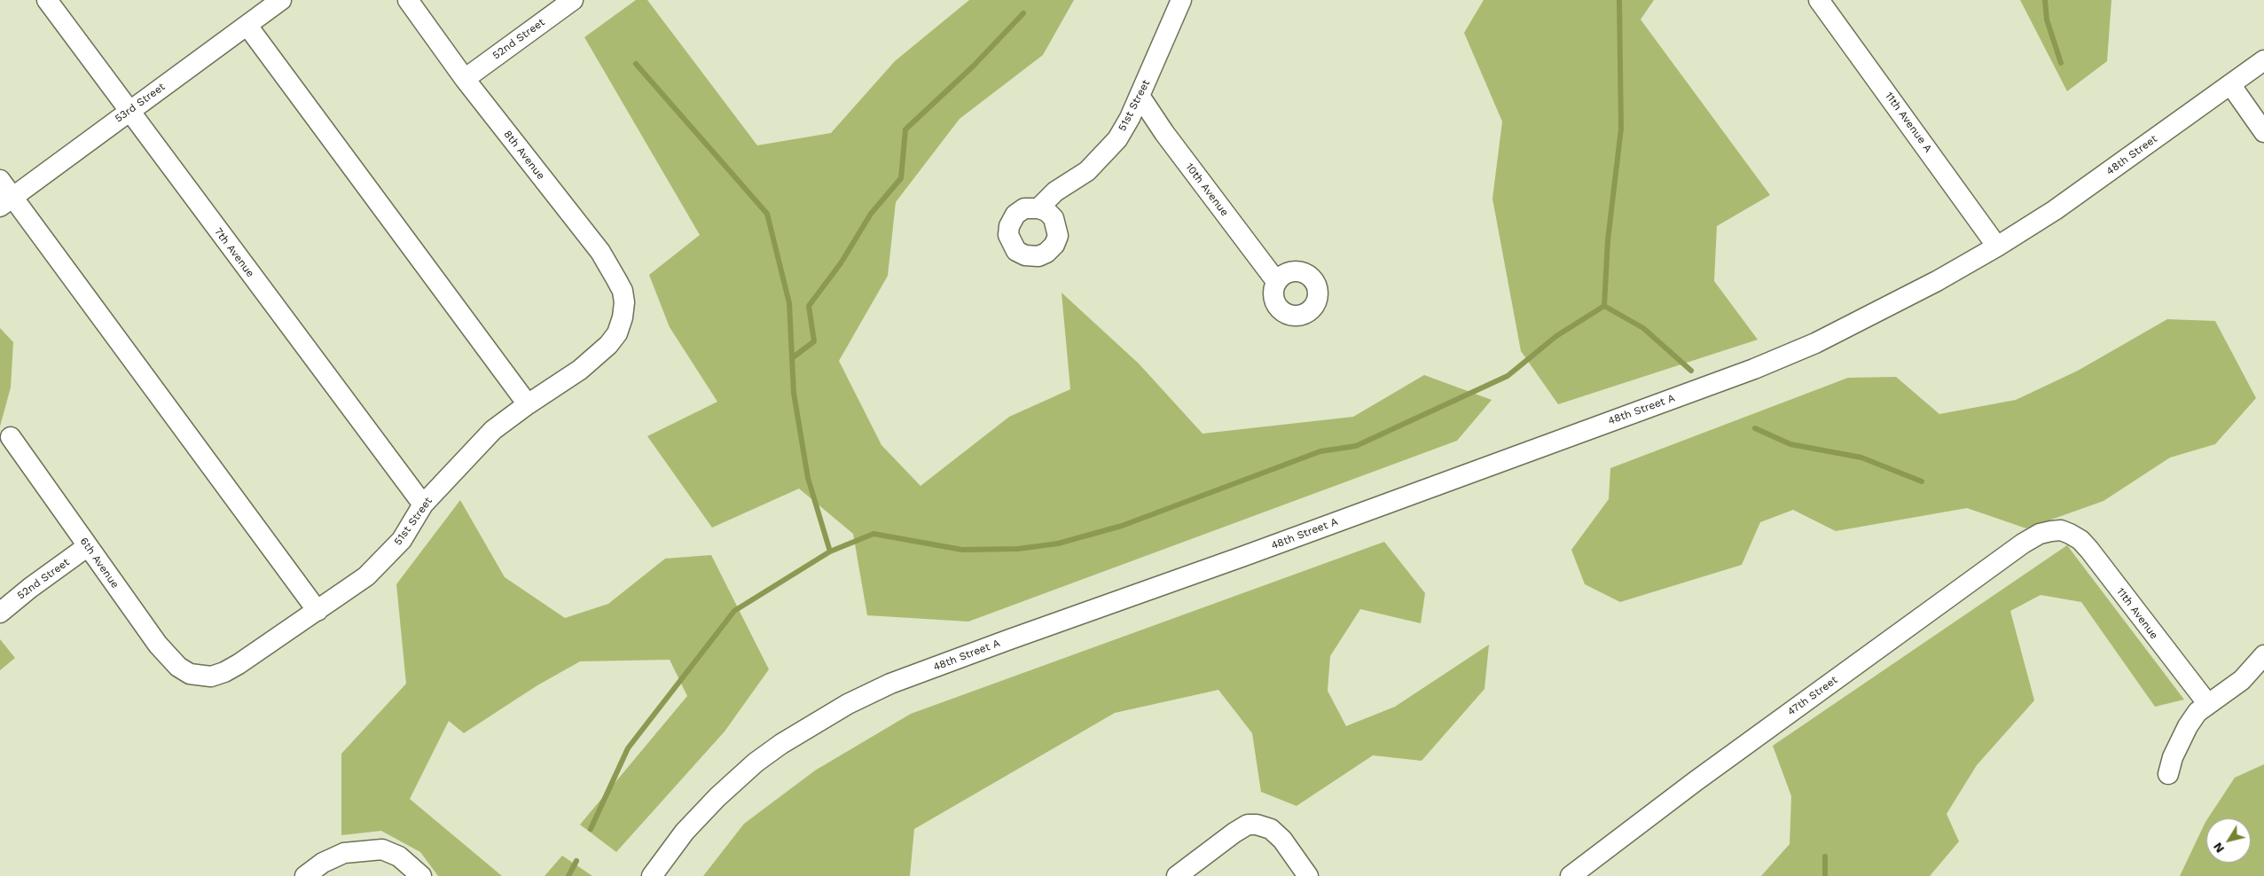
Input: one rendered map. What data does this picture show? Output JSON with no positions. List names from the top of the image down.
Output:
{
  "streets": {
    "street": [
      "52nd Street",
      "53rd Street",
      "51st Street",
      "11th Avenue A",
      "8th Avenue",
      "48th Street",
      "10th Avenue",
      "7th Avenue",
      "48th Street A",
      "6th Avenue",
      "11th Avenue",
      "47th Street"
    ]
  },
  "crossings": [
    ["52nd Street", "8th Avenue"],
    ["52nd Street", "6th Avenue"],
    ["53rd Street", "7th Avenue"],
    ["51st Street", "8th Avenue"],
    ["51st Street", "10th Avenue"],
    ["51st Street", "7th Avenue"],
    ["51st Street", "6th Avenue"],
    ["11th Avenue A", "48th Street"],
    ["11th Avenue A", "48th Street A"],
    ["48th Street", "48th Street A"],
    ["11th Avenue", "47th Street"]
  ],
  "north": "bottom left"
}
